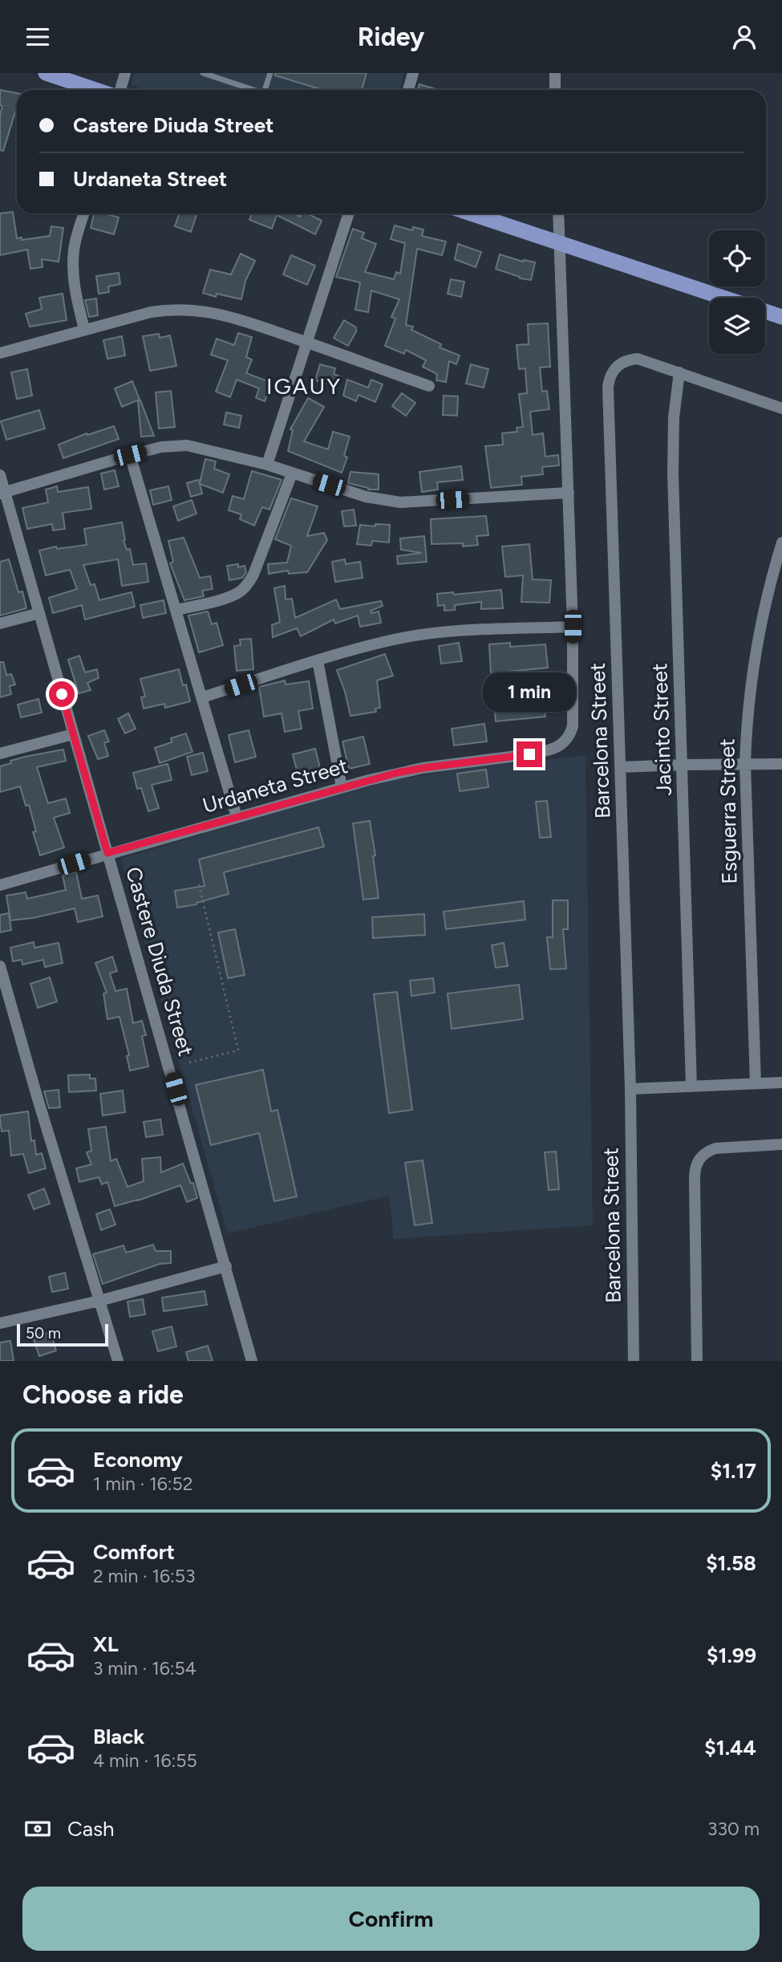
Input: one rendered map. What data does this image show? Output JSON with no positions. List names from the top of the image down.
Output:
{
  "streets": {
    "street": [
      "Jacinto Street",
      "Barcelona Street",
      "Urdaneta Street",
      "Esguerra Street",
      "Castere Diuda Street"
    ]
  },
  "crossings": [
    ["Jacinto Street", "Barcelona Street"],
    ["Urdaneta Street", "Castere Diuda Street"]
  ],
  "districts": ["IGAUY"],
  "scale_bar": "50 m",
  "page": {
    "header": "Ridey",
    "banner": ["Castere Diuda Street", "Urdaneta Street"],
    "bubble": "1 min",
    "scale": "50 m",
    "heading": "Choose a ride",
    "list": [
      {
        "name": "Economy",
        "note": "1 min · 16:52",
        "value": "$1.17"
      },
      {
        "name": "Comfort",
        "note": "2 min · 16:53",
        "value": "$1.58"
      },
      {
        "name": "XL",
        "note": "3 min · 16:54",
        "value": "$1.99"
      },
      {
        "name": "Black",
        "note": "4 min · 16:55",
        "value": "$1.44"
      }
    ],
    "pay": ["Cash", "330 m"],
    "buttons": "Confirm"
  }
}
